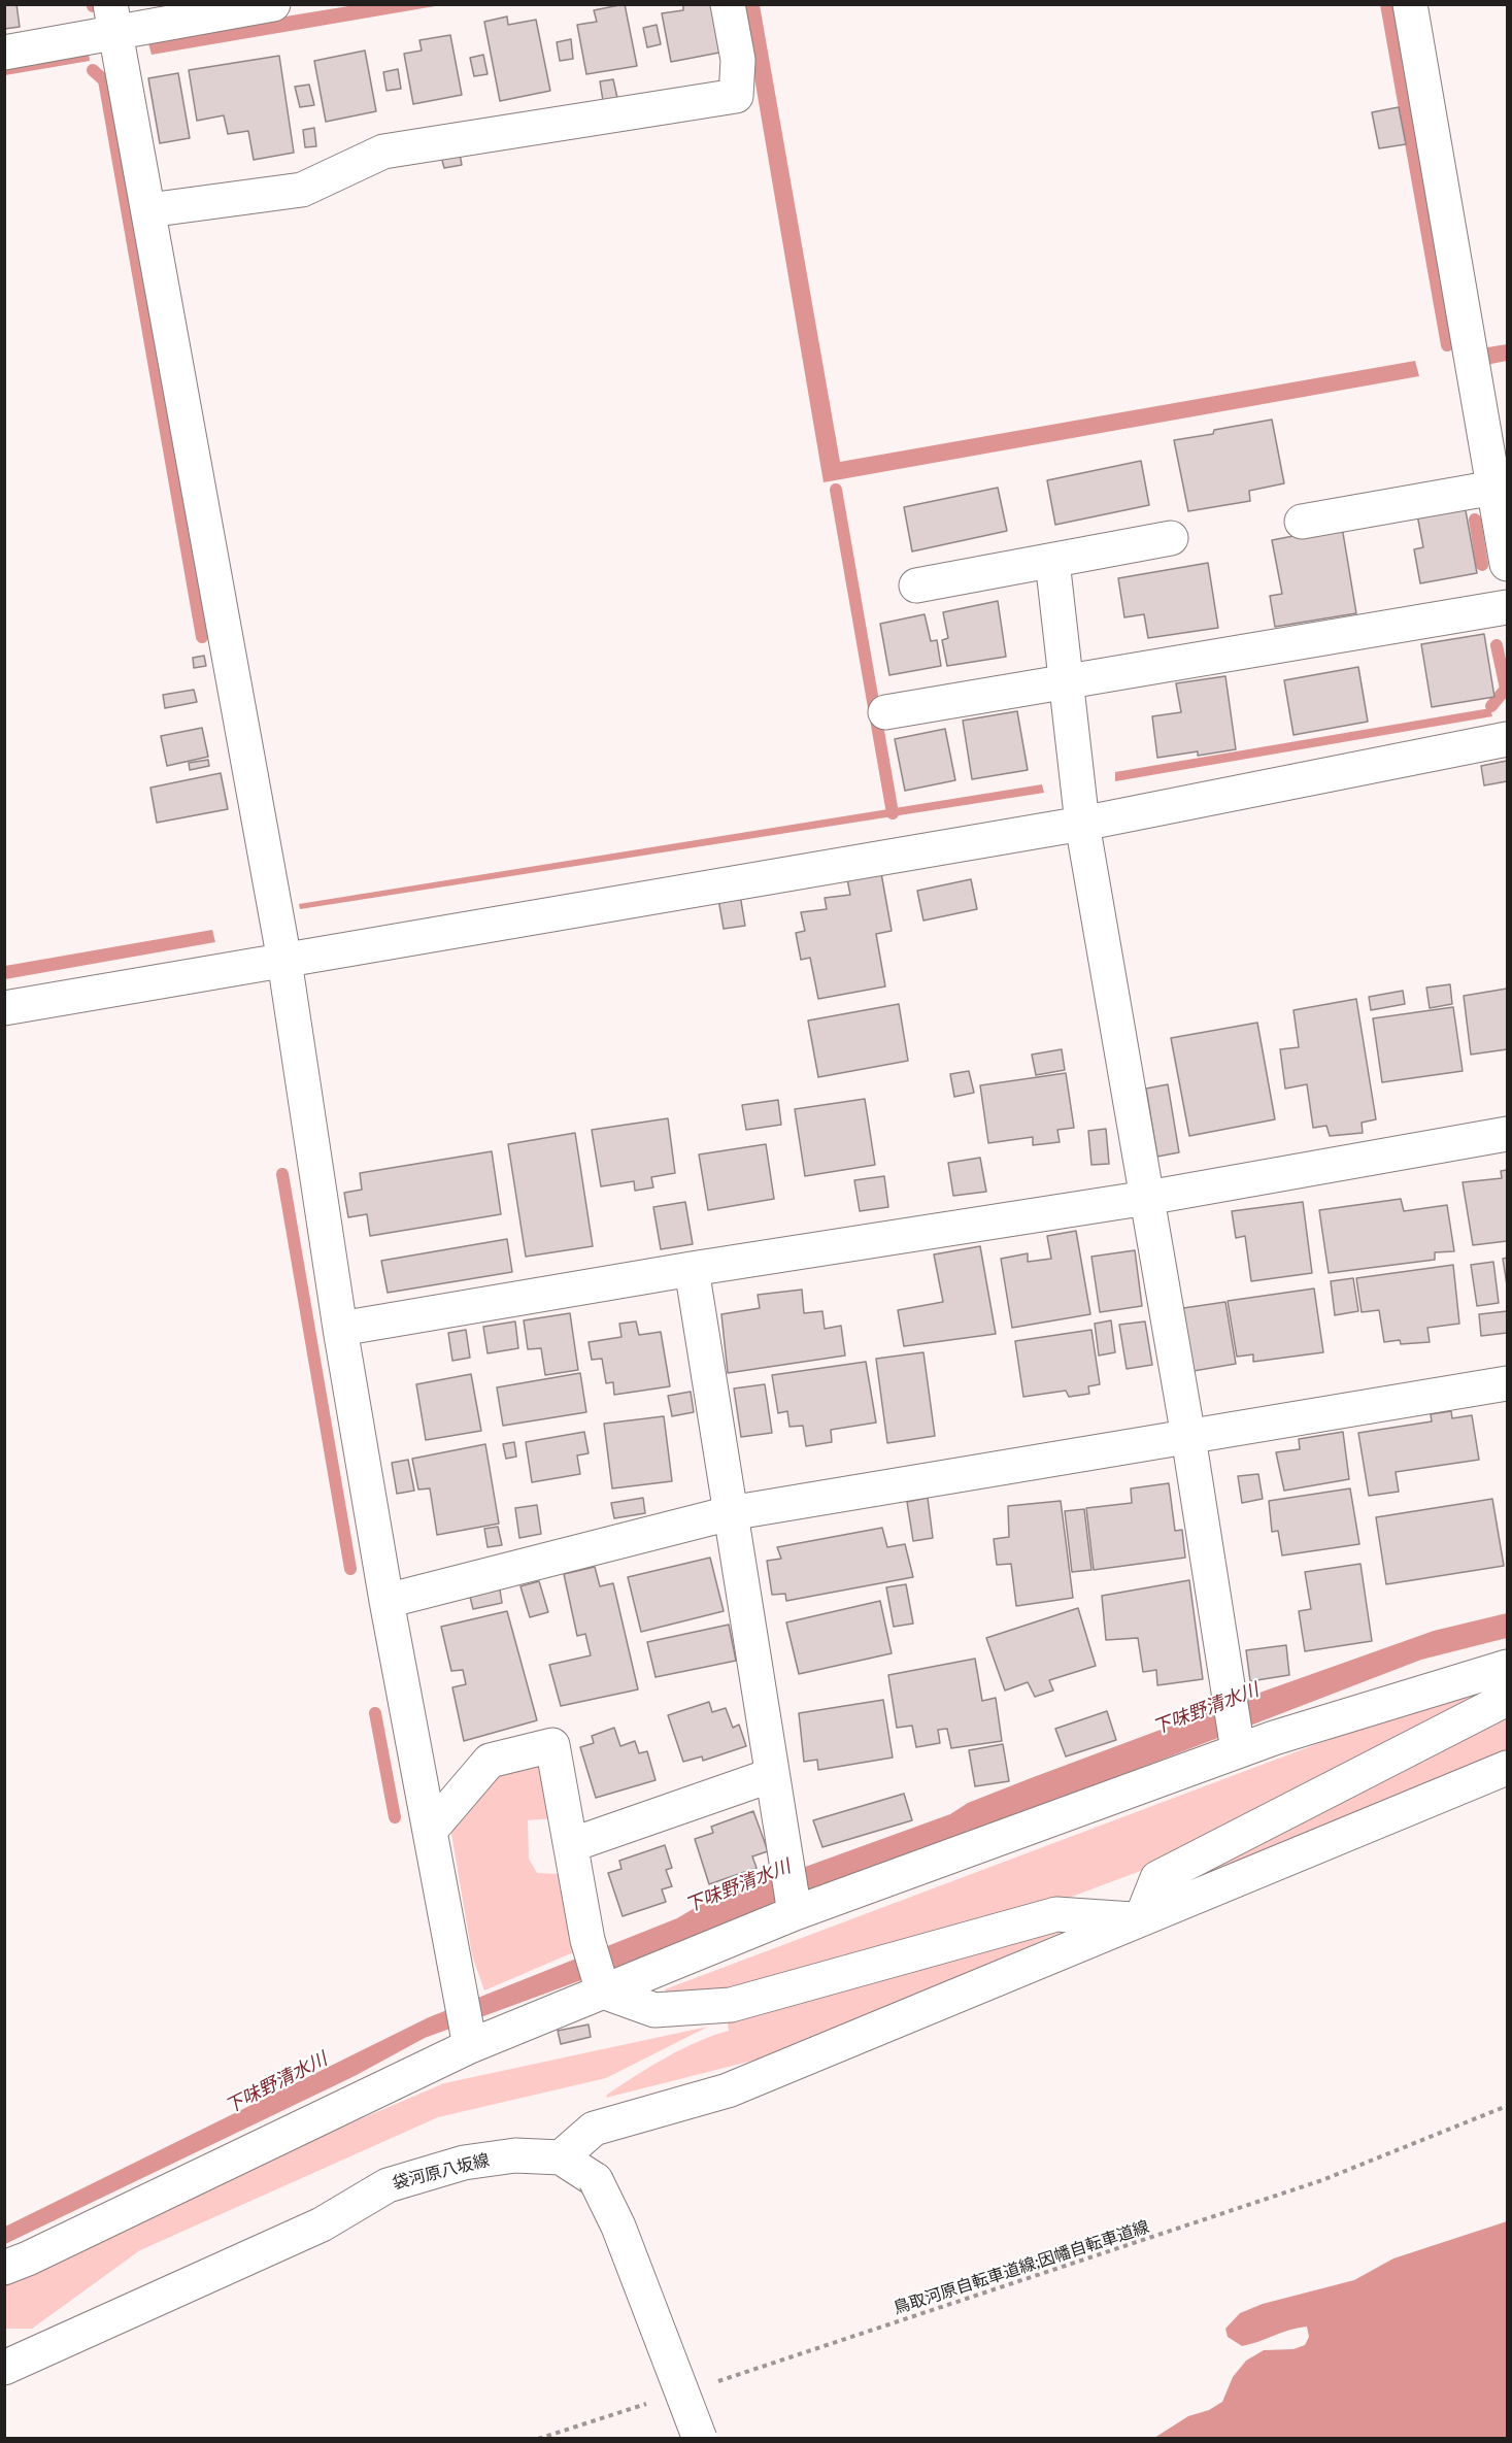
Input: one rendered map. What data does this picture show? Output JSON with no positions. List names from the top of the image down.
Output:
{
  "streets": {
    "street": ["袋河原八坂線"],
    "path": ["鳥取河原自転車道線;因幡自転車道線"]
  },
  "water": ["下味野清水川"]
}
